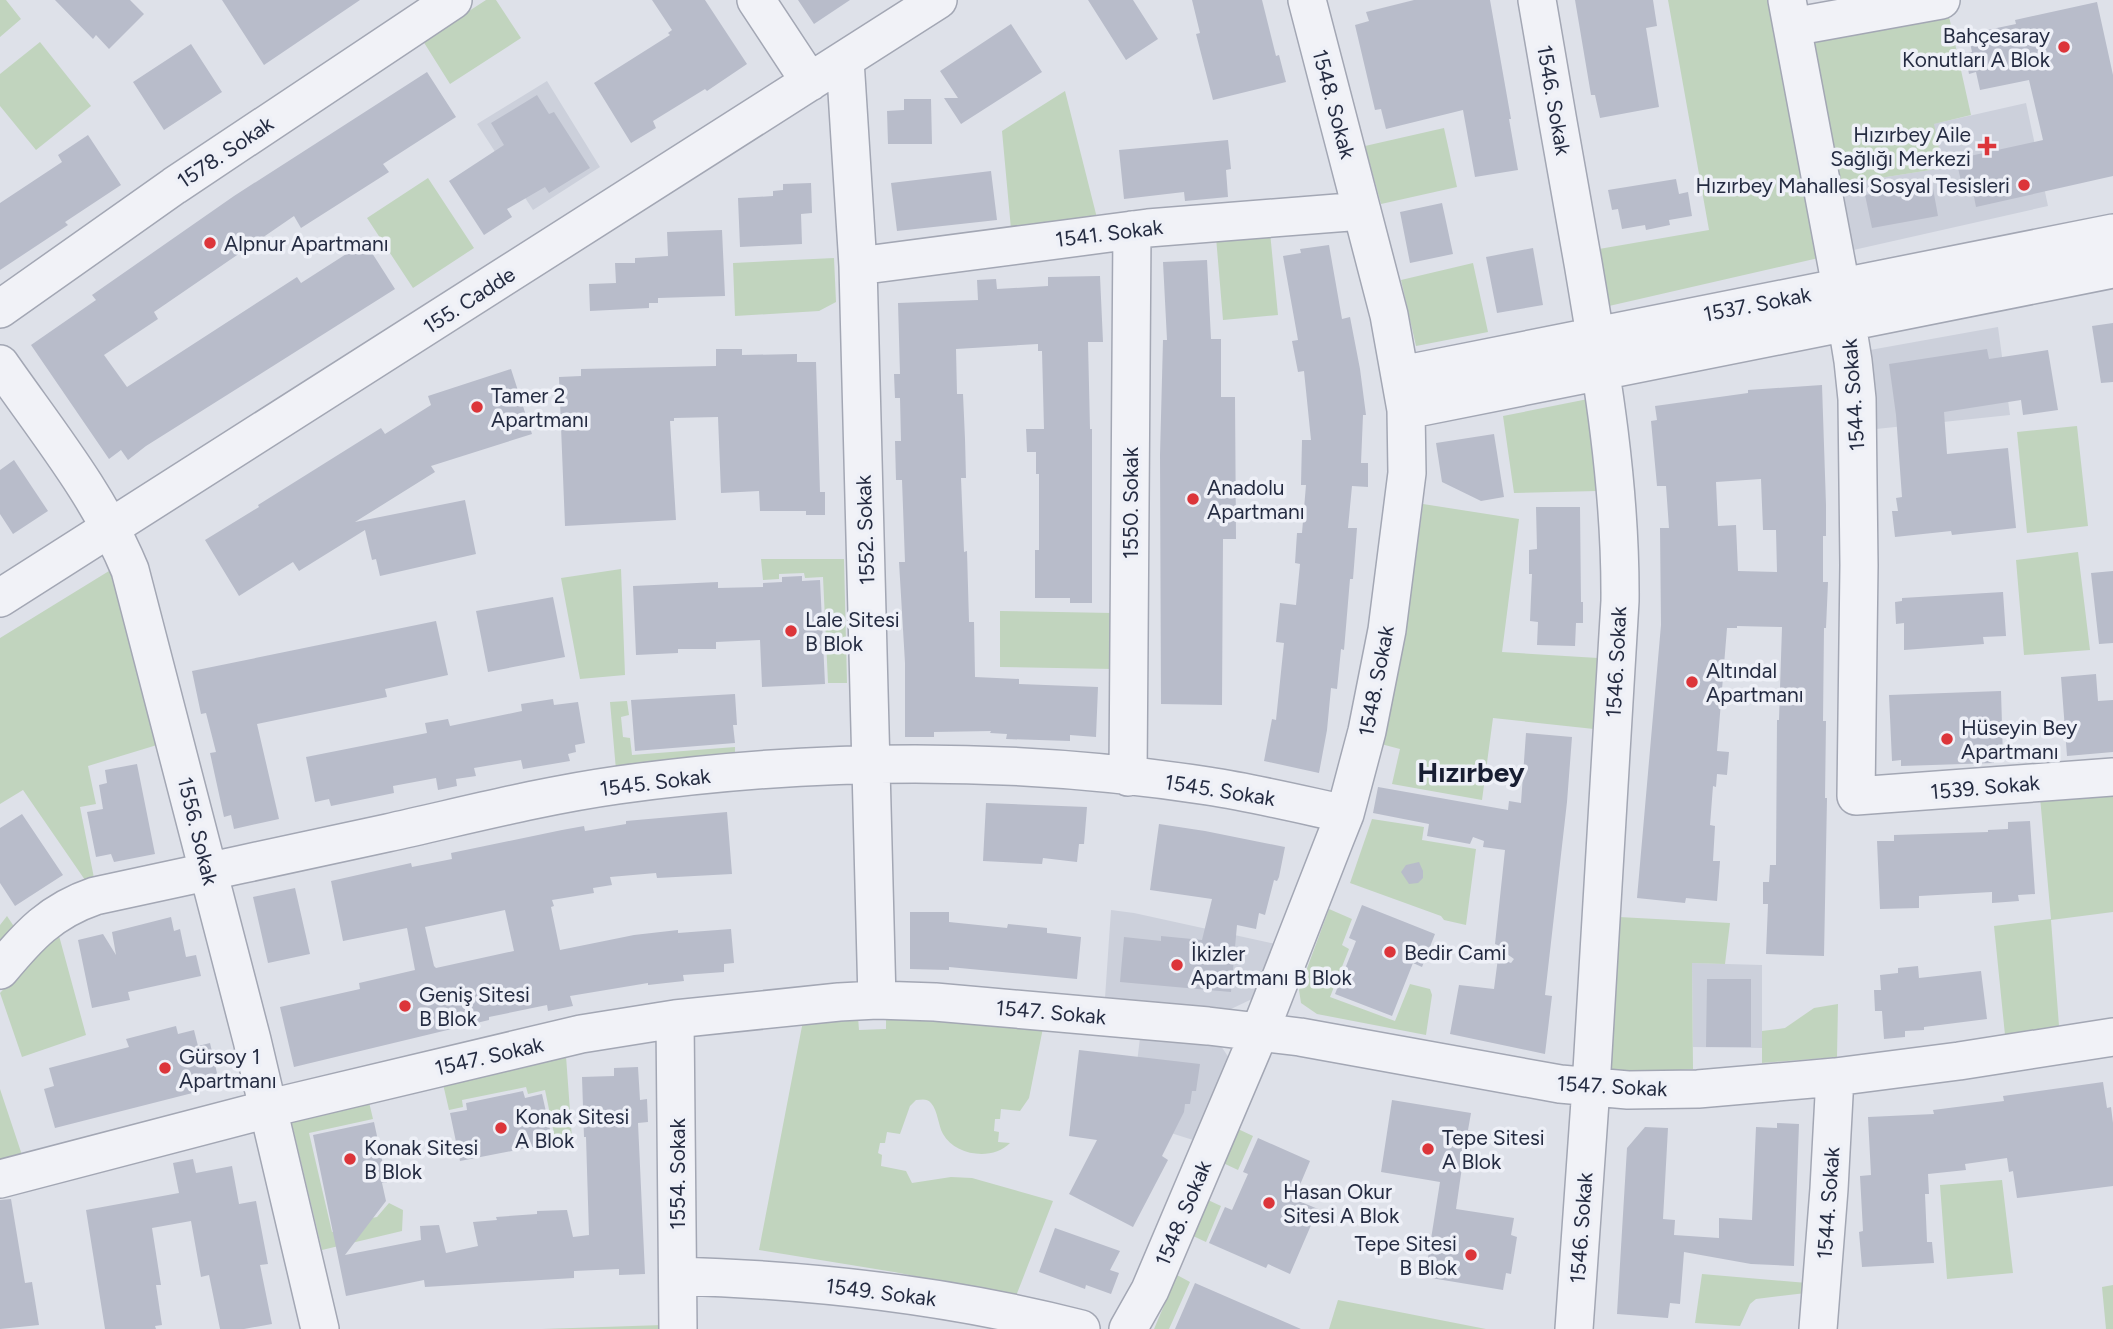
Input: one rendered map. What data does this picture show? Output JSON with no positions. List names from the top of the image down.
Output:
{
  "streets": {
    "street": [
      "1546. Sokak",
      "1548. Sokak",
      "1578. Sokak",
      "1541. Sokak",
      "155. Cadde",
      "1537. Sokak",
      "1544. Sokak",
      "1550. Sokak",
      "1552. Sokak",
      "1545. Sokak",
      "1539. Sokak",
      "1556. Sokak",
      "1547. Sokak",
      "1554. Sokak",
      "1549. Sokak"
    ]
  },
  "crossings": [
    ["1546. Sokak", "1537. Sokak"],
    ["1546. Sokak", "1547. Sokak"],
    ["1548. Sokak", "1541. Sokak"],
    ["1548. Sokak", "1537. Sokak"],
    ["1548. Sokak", "1545. Sokak"],
    ["1548. Sokak", "1547. Sokak"],
    ["1541. Sokak", "1550. Sokak"],
    ["1541. Sokak", "1552. Sokak"],
    ["155. Cadde", "1552. Sokak"],
    ["155. Cadde", "1556. Sokak"],
    ["1537. Sokak", "1544. Sokak"],
    ["1544. Sokak", "1539. Sokak"],
    ["1544. Sokak", "1547. Sokak"],
    ["1550. Sokak", "1545. Sokak"],
    ["1552. Sokak", "1545. Sokak"],
    ["1552. Sokak", "1547. Sokak"],
    ["1545. Sokak", "1556. Sokak"],
    ["1556. Sokak", "1547. Sokak"],
    ["1547. Sokak", "1554. Sokak"],
    ["1554. Sokak", "1549. Sokak"]
  ],
  "districts": ["Hızırbey"],
  "places": {
    "other": [
      "Bahçesaray Konutları A Blok",
      "Hızırbey Mahallesi Sosyal Tesisleri",
      "Alpnur Apartmanı",
      "Tamer 2 Apartmanı",
      "Anadolu Apartmanı",
      "Lale Sitesi B Blok",
      "Altındal Apartmanı",
      "Hüseyin Bey Apartmanı",
      "Bedir Cami",
      "İkizler Apartmanı B Blok",
      "Geniş Sitesi B Blok",
      "Gürsoy 1 Apartmanı",
      "Konak Sitesi A Blok",
      "Tepe Sitesi A Blok",
      "Konak Sitesi B Blok",
      "Hasan Okur Sitesi A Blok",
      "Tepe Sitesi B Blok"
    ],
    "health": ["Hızırbey Aile Sağlığı Merkezi"]
  }
}
